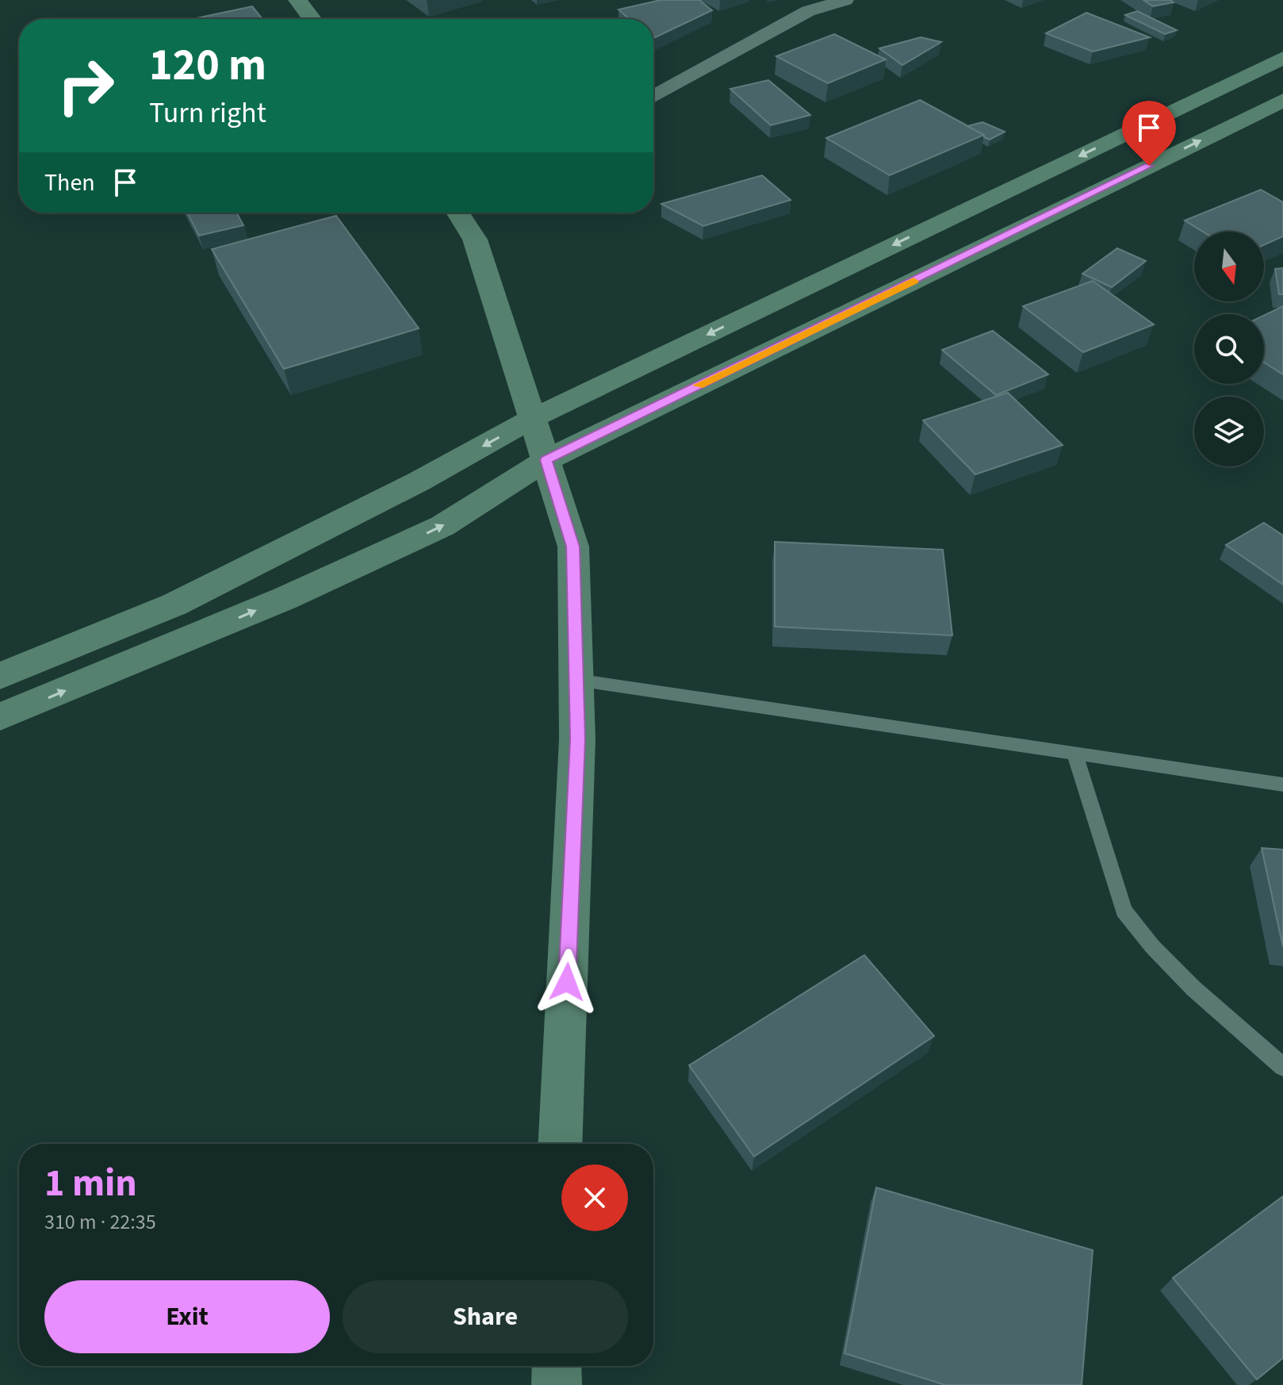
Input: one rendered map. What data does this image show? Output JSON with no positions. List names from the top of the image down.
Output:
{
  "north": "bottom",
  "page": {
    "turn": ["120 m", "Turn right"],
    "then": "Then",
    "heading": ["1 min", "310 m · 22:35"],
    "buttons": ["Exit", "Share"]
  }
}
